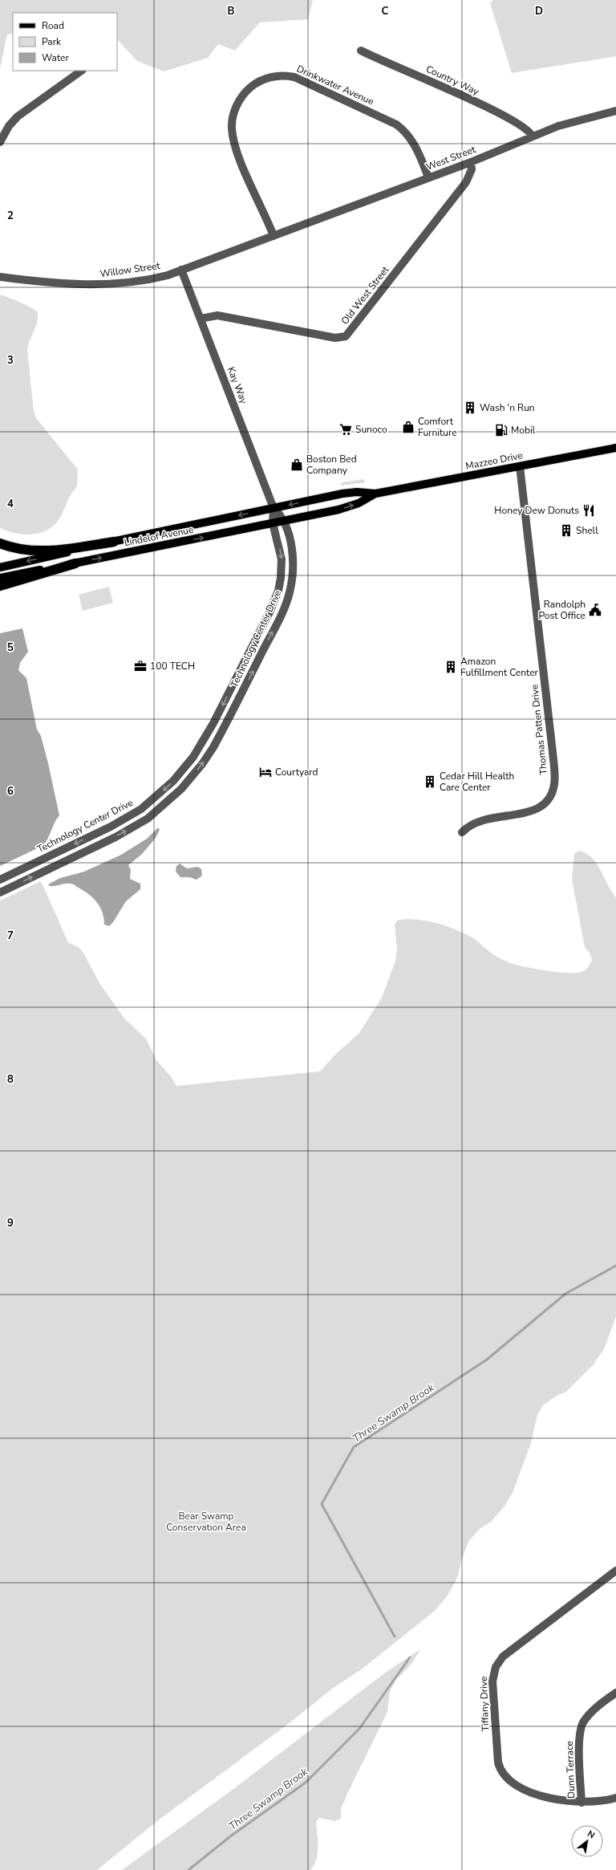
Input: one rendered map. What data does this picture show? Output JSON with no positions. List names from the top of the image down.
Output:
{
  "streets": {
    "main road": ["Mazzeo Drive", "Lindelof Avenue"],
    "street": [
      "Country Way",
      "Drinkwater Avenue",
      "West Street",
      "Willow Street",
      "Old West Street",
      "Kay Way",
      "Technology Center Drive",
      "Thomas Patten Drive",
      "Tiffany Drive",
      "Dunn Terrace"
    ]
  },
  "crossings": [
    ["Country Way", "West Street"],
    ["Drinkwater Avenue", "West Street"],
    ["Drinkwater Avenue", "Willow Street"],
    ["West Street", "Willow Street"],
    ["West Street", "Old West Street"],
    ["Willow Street", "Kay Way"],
    ["Old West Street", "Kay Way"],
    ["Kay Way", "Lindelof Avenue"],
    ["Kay Way", "Technology Center Drive"],
    ["Mazzeo Drive", "Lindelof Avenue"],
    ["Mazzeo Drive", "Thomas Patten Drive"],
    ["Lindelof Avenue", "Technology Center Drive"],
    ["Tiffany Drive", "Dunn Terrace"]
  ],
  "water": ["Three Swamp Brook"],
  "parks": ["Bear Swamp Conservation Area"],
  "places": {
    "building": [
      "Wash 'n Run",
      "Shell",
      "Amazon Fulfillment Center",
      "Cedar Hill Health Care Center"
    ],
    "shop": ["Comfort Furniture", "Boston Bed Company"],
    "supermarket": ["Sunoco"],
    "fuel station": ["Mobil"],
    "restaurant": ["Honey Dew Donuts"],
    "public building": ["Randolph Post Office"],
    "office": ["100 TECH"],
    "hotel": ["Courtyard"]
  },
  "legend": ["Road", "Park", "Water"],
  "north": "top right",
  "grid": {
    "columns": ["B", "C", "D"],
    "rows": [
      "2",
      "3",
      "4",
      "5",
      "6",
      "7",
      "8",
      "9"
    ]
  }
}
